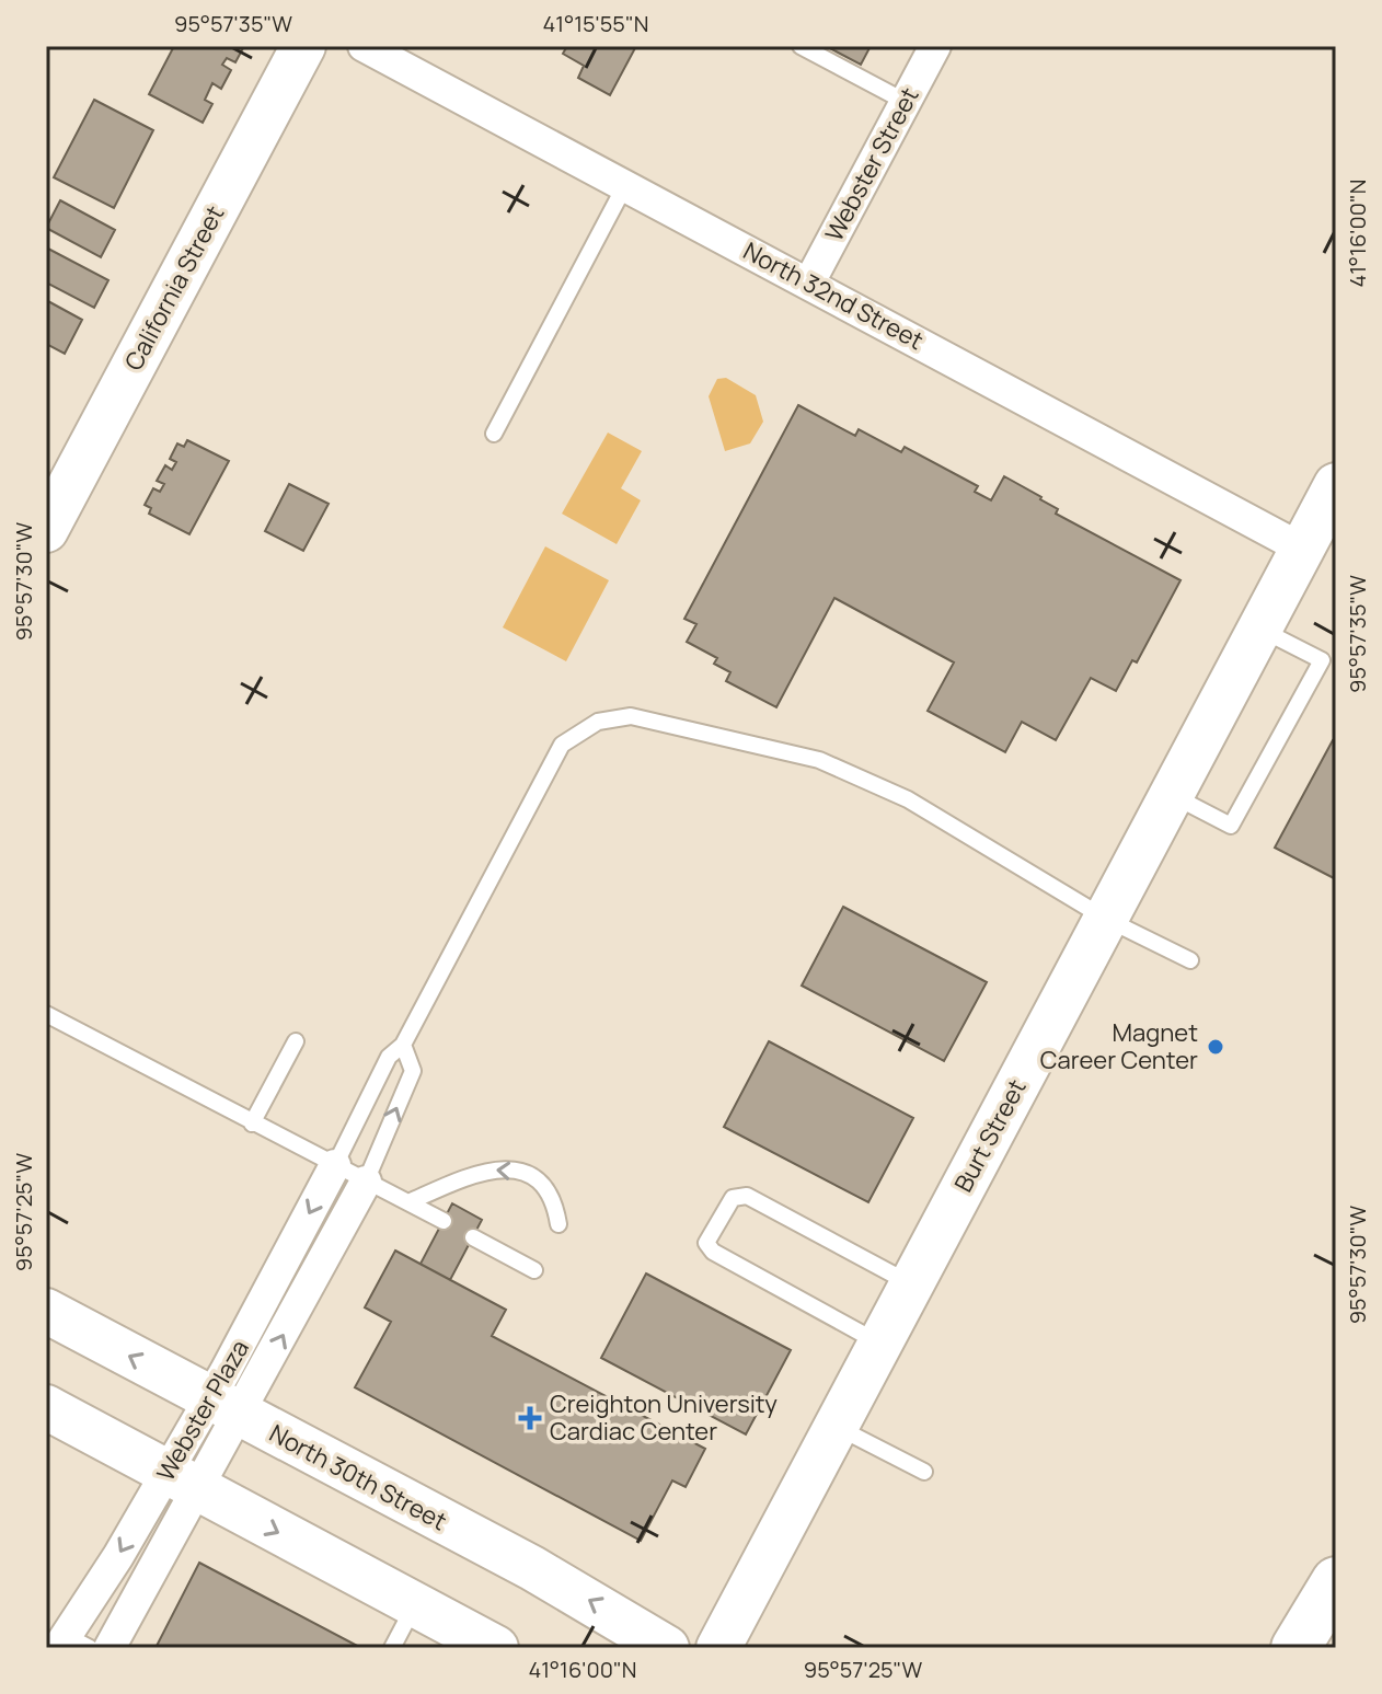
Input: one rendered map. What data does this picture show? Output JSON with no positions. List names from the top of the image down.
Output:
{
  "streets": {
    "street": [
      "Webster Street",
      "California Street",
      "North 32nd Street",
      "Burt Street",
      "Webster Plaza",
      "North 30th Street"
    ]
  },
  "crossings": [
    ["Webster Street", "North 32nd Street"],
    ["North 32nd Street", "Burt Street"],
    ["Webster Plaza", "North 30th Street"]
  ],
  "places": {
    "other": ["Magnet Career Center"],
    "health": ["Creighton University Cardiac Center"]
  },
  "coordinates": [
    "95°57'35\"W",
    "41°15'55\"N",
    "41°16'00\"N",
    "95°57'30\"W",
    "95°57'25\"W"
  ]
}
